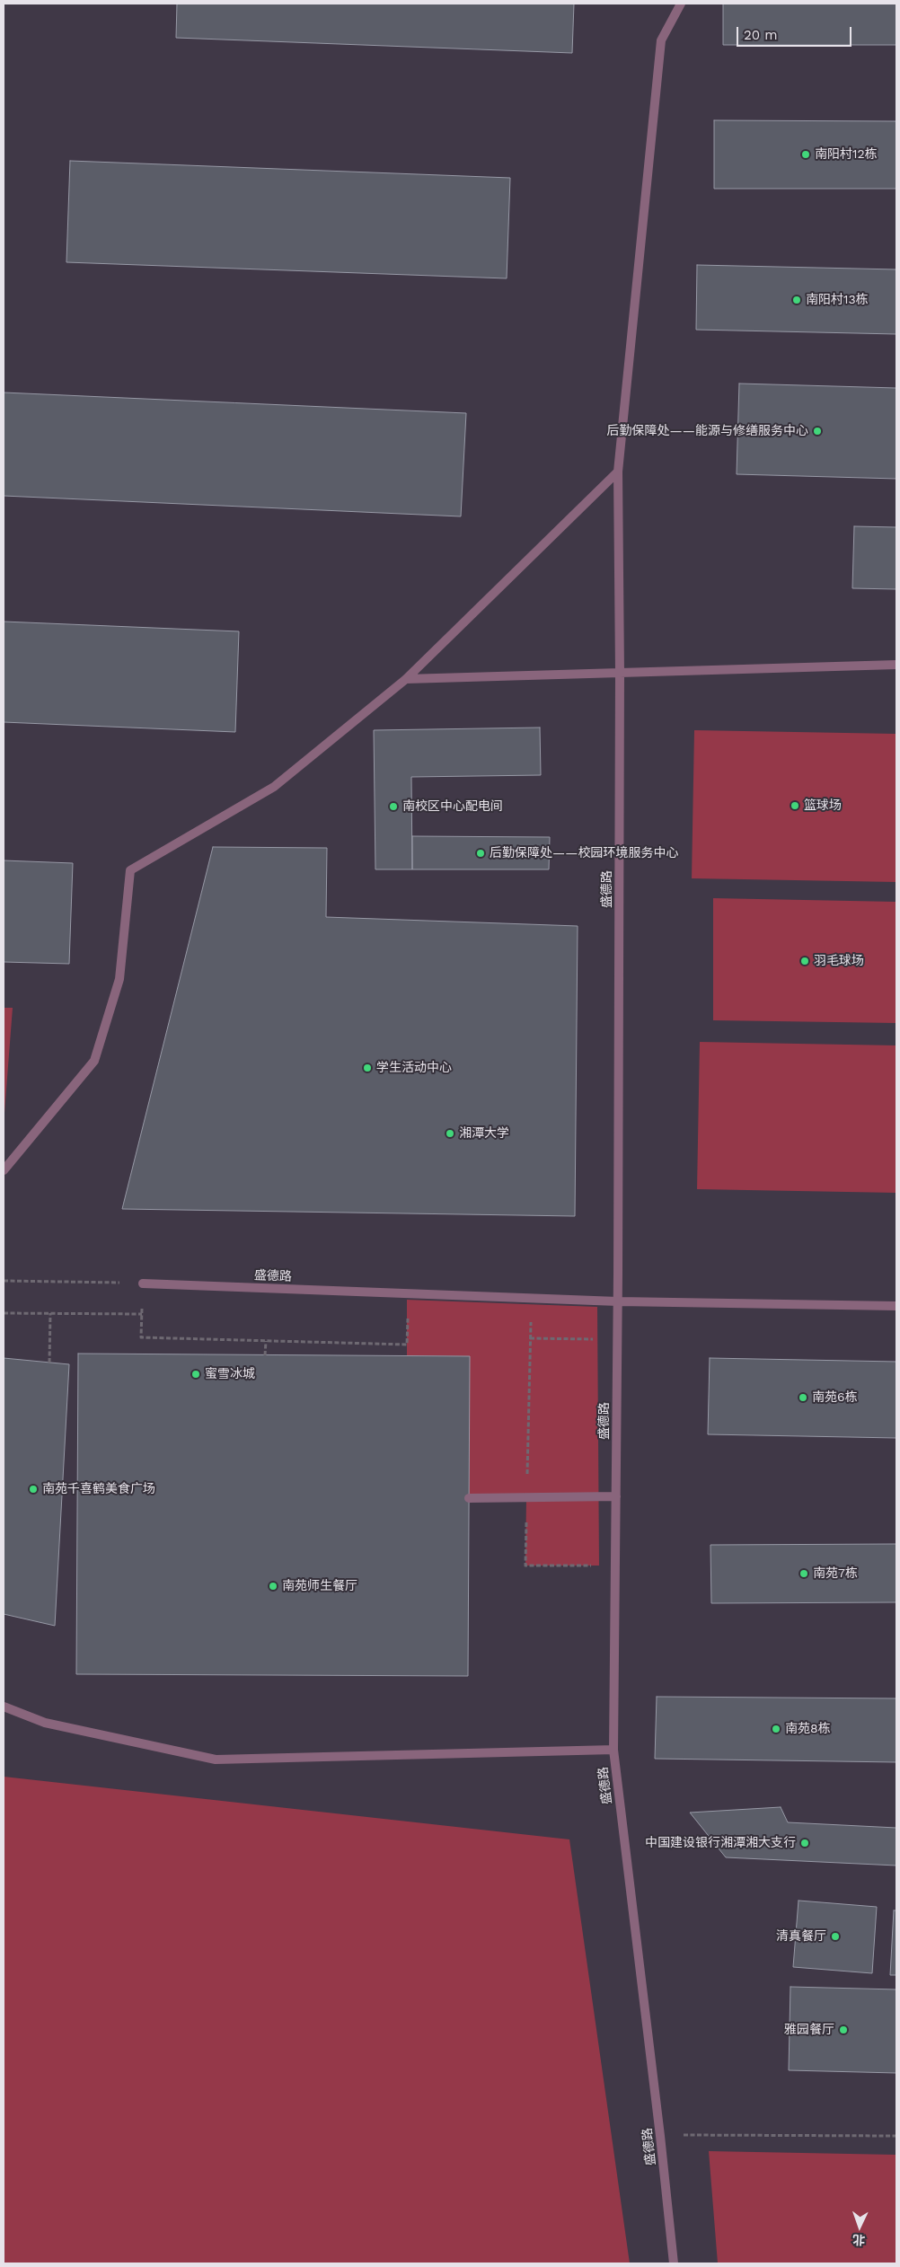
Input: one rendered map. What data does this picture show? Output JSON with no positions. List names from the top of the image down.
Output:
{
  "streets": {
    "street": ["盛德路"]
  },
  "places": [
    "南阳村12栋",
    "南阳村13栋",
    "后勤保障处——能源与修缮服务中心",
    "篮球场",
    "南校区中心配电间",
    "后勤保障处——校园环境服务中心",
    "羽毛球场",
    "学生活动中心",
    "湘潭大学",
    "蜜雪冰城",
    "南苑6栋",
    "南苑千喜鹤美食广场",
    "南苑7栋",
    "南苑师生餐厅",
    "南苑8栋",
    "中国建设银行湘潭湘大支行",
    "清真餐厅",
    "雅园餐厅"
  ],
  "scale_bar": "20 m",
  "north": "bottom"
}
